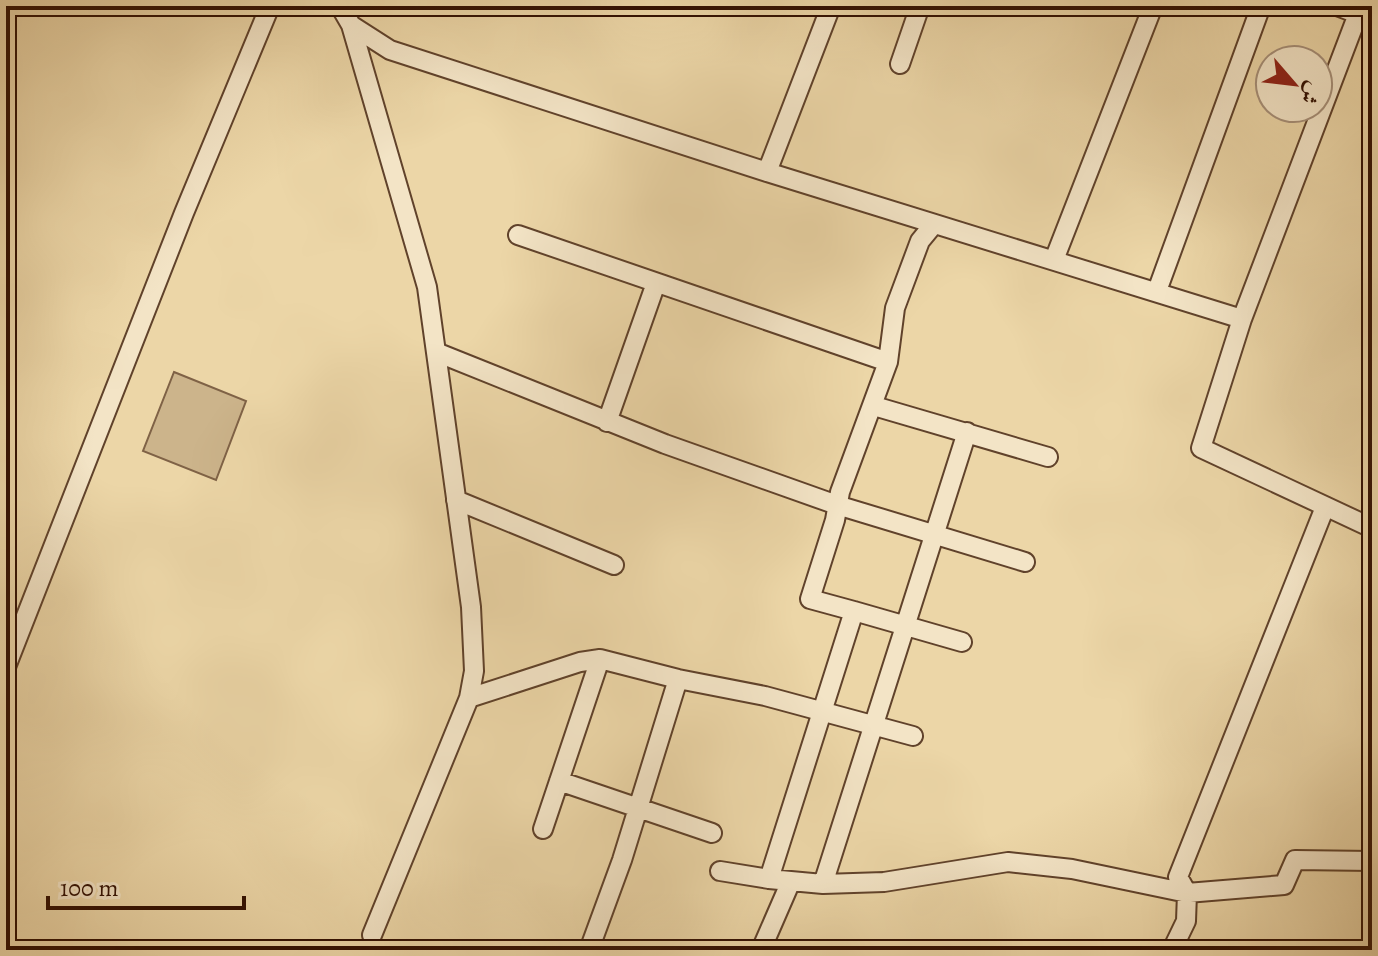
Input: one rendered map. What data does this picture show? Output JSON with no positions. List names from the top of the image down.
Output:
{
  "scale_bar": "100 m",
  "north": "bottom right"
}
